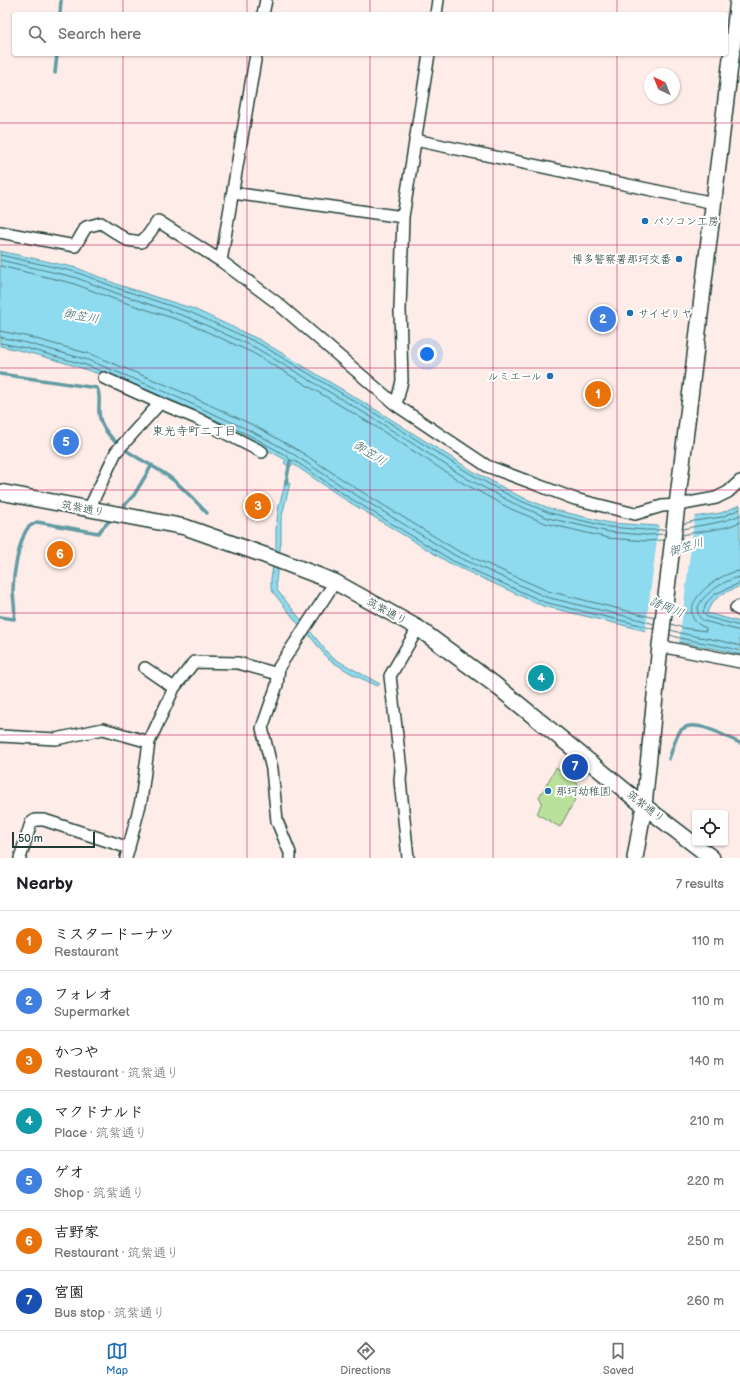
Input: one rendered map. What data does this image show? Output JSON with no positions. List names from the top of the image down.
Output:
{
  "streets": {
    "street": ["筑紫通り"]
  },
  "districts": ["東光寺町二丁目"],
  "water": ["御笠川", "諸岡川"],
  "places": [
    "パソコン工房",
    "博多警察署那珂交番",
    "サイゼリヤ",
    "ルミエール",
    "那珂幼稚園"
  ],
  "scale_bar": "50 m",
  "north": "top left",
  "page": {
    "search": "Search here",
    "pins": [
      "2",
      "1",
      "5",
      "3",
      "6",
      "4",
      "7"
    ],
    "scale": "50 m",
    "heading": ["Nearby", "7 results"],
    "list": [
      {
        "mark": "1",
        "name": "ミスタードーナツ",
        "note": "Restaurant",
        "value": "110 m"
      },
      {
        "mark": "2",
        "name": "フォレオ",
        "note": "Supermarket",
        "value": "110 m"
      },
      {
        "mark": "3",
        "name": "かつや",
        "note": "Restaurant · 筑紫通り",
        "value": "140 m"
      },
      {
        "mark": "4",
        "name": "マクドナルド",
        "note": "Place · 筑紫通り",
        "value": "210 m"
      },
      {
        "mark": "5",
        "name": "ゲオ",
        "note": "Shop · 筑紫通り",
        "value": "220 m"
      },
      {
        "mark": "6",
        "name": "吉野家",
        "note": "Restaurant · 筑紫通り",
        "value": "250 m"
      },
      {
        "mark": "7",
        "name": "宮園",
        "note": "Bus stop · 筑紫通り",
        "value": "260 m"
      }
    ],
    "nav": ["Map", "Directions", "Saved"]
  }
}
